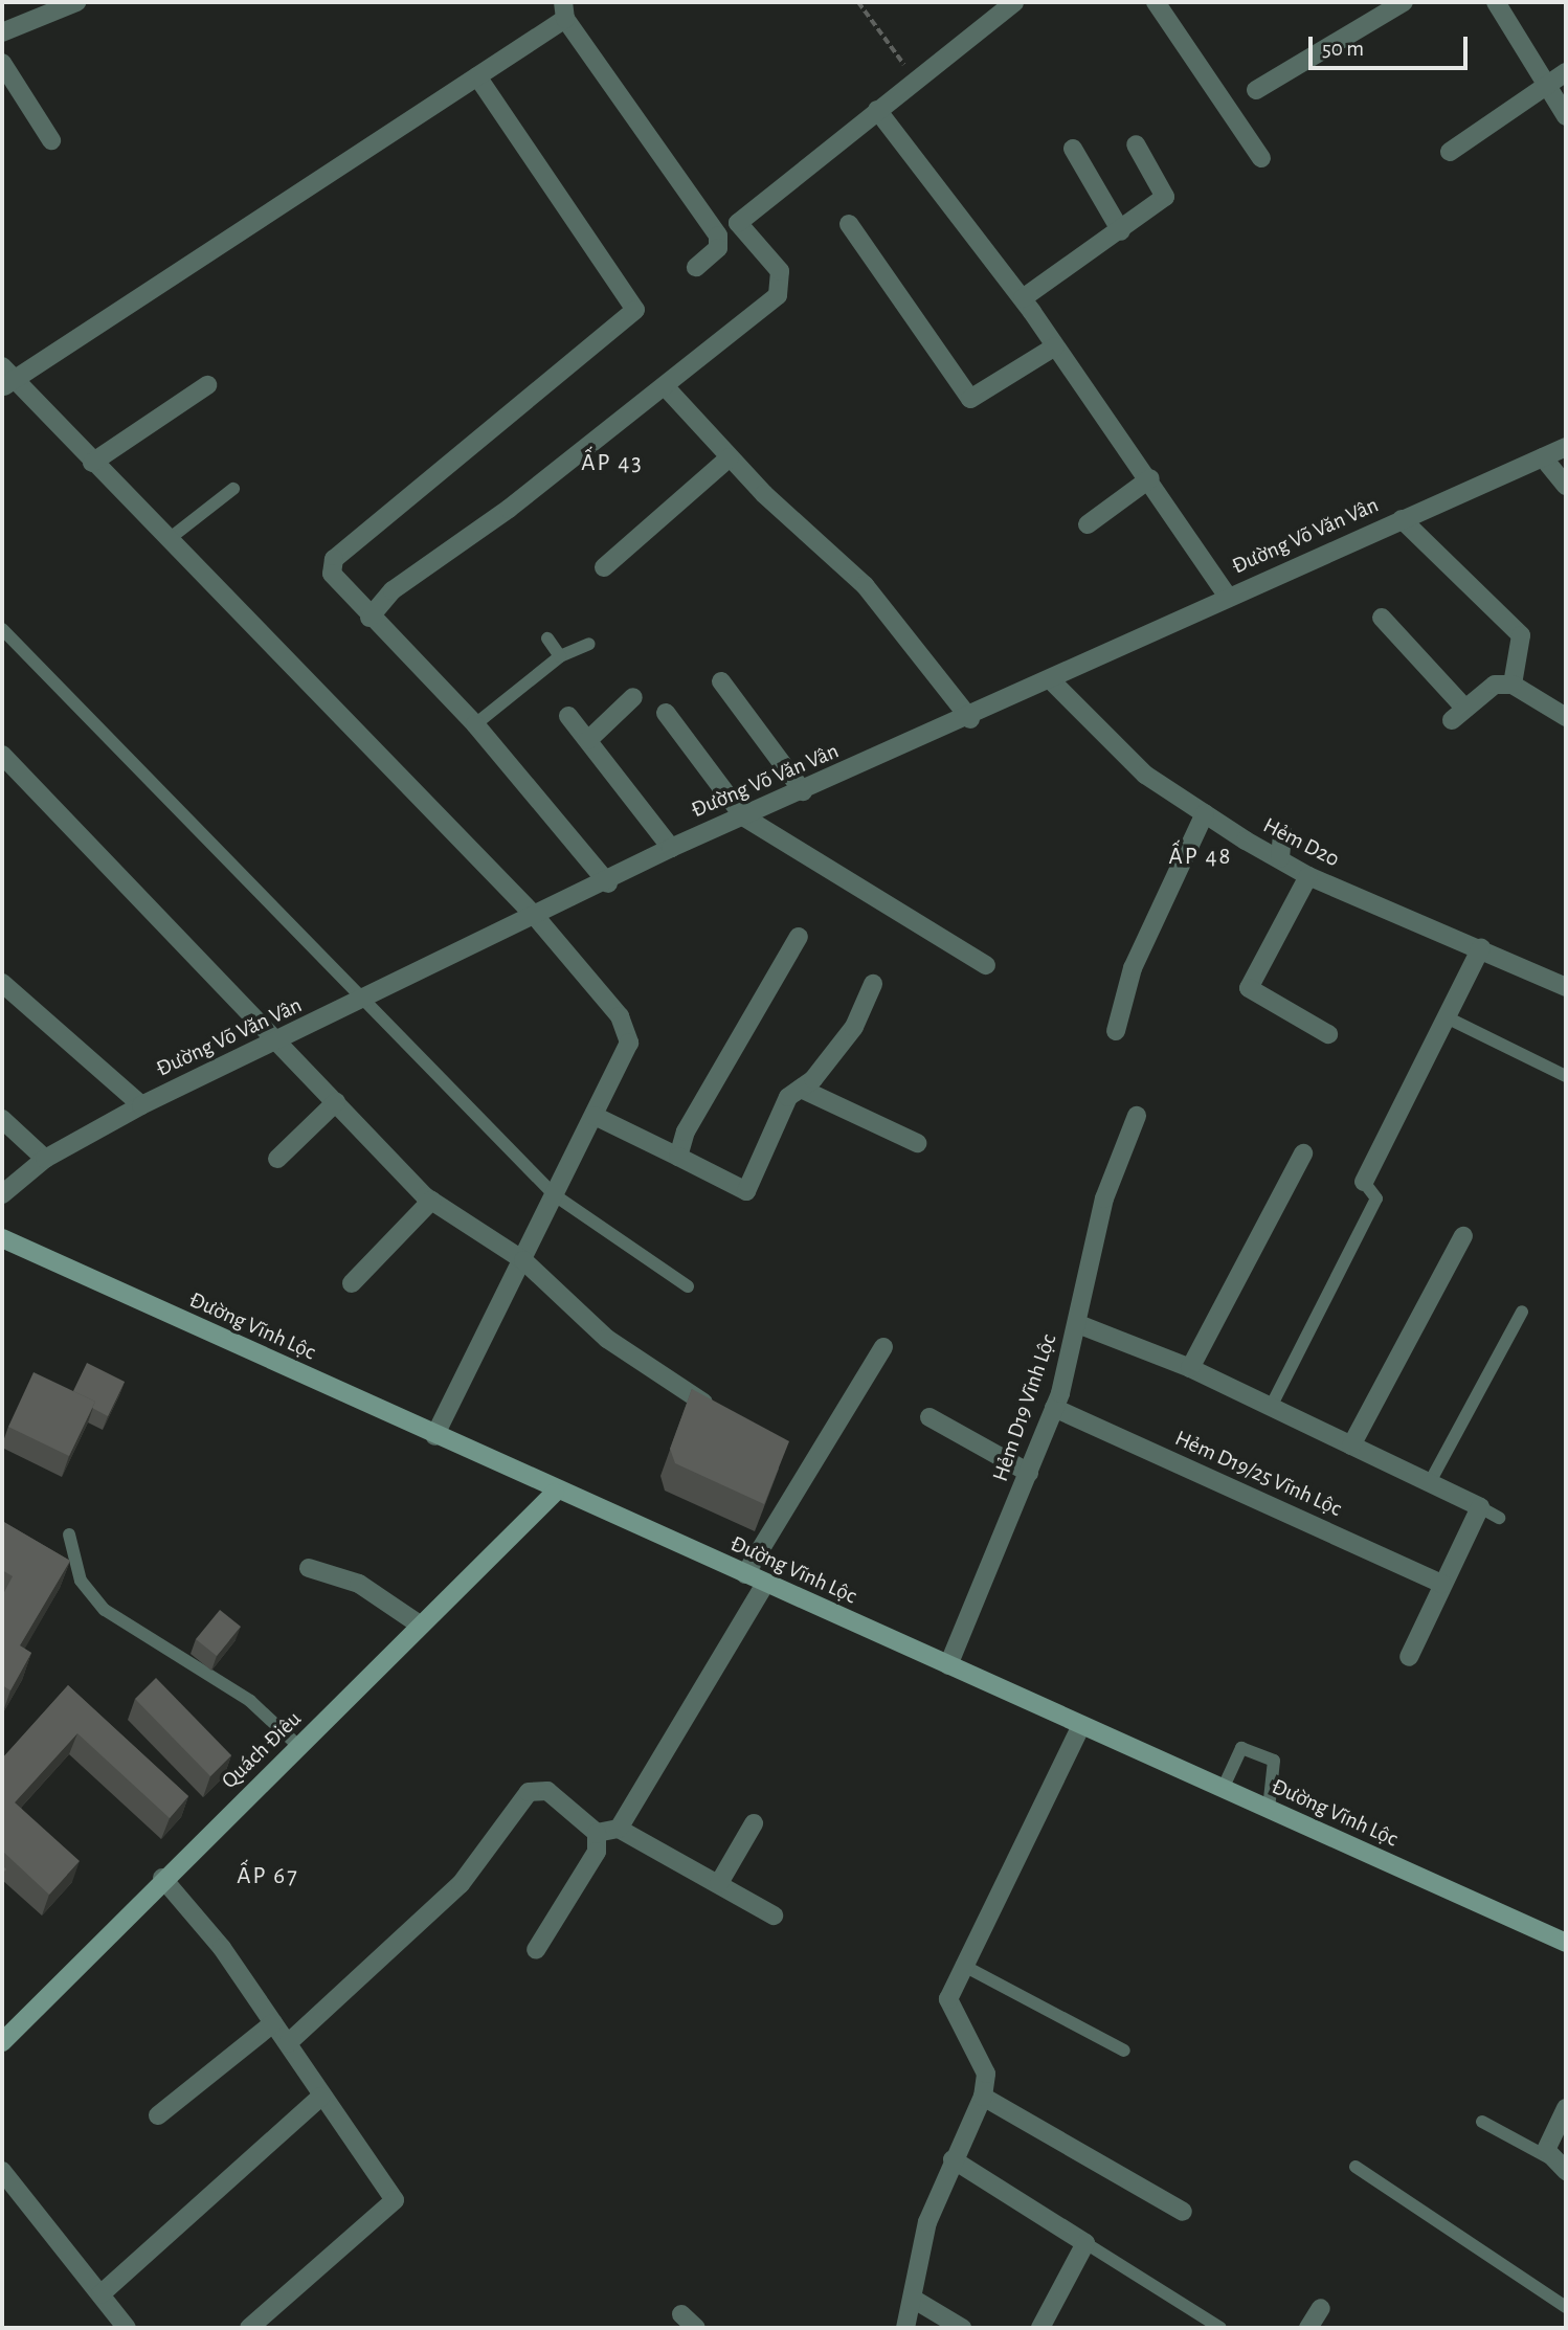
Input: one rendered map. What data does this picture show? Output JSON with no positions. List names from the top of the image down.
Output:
{
  "streets": {
    "main road": ["Đường Vĩnh Lộc", "Quách Điêu"],
    "street": [
      "Đường Võ Văn Vân",
      "Hẻm D20",
      "Hẻm D19 Vĩnh Lộc",
      "Hẻm D19/25 Vĩnh Lộc"
    ]
  },
  "crossings": [
    ["Đường Võ Văn Vân", "Hẻm D20"],
    ["Đường Vĩnh Lộc", "Hẻm D19 Vĩnh Lộc"],
    ["Đường Vĩnh Lộc", "Quách Điêu"],
    ["Hẻm D19 Vĩnh Lộc", "Hẻm D19/25 Vĩnh Lộc"]
  ],
  "districts": ["ẤP 43", "ẤP 48", "ẤP 67"],
  "scale_bar": "50 m"
}
